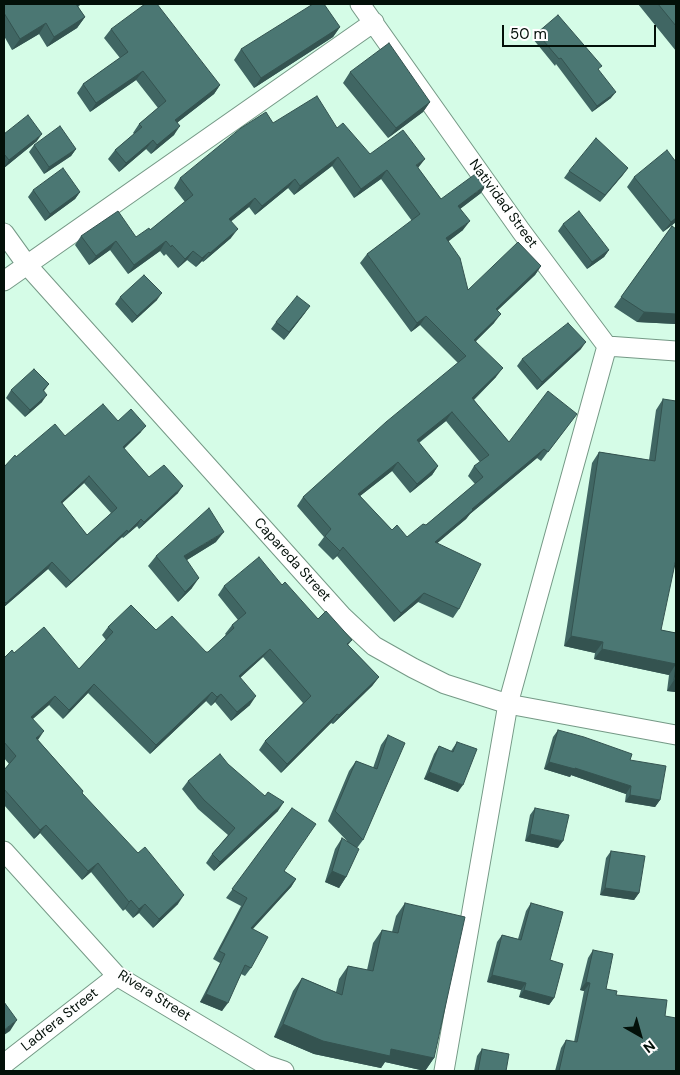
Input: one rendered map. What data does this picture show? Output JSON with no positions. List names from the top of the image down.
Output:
{
  "streets": {
    "street": [
      "Natividad Street",
      "Capareda Street",
      "Rivera Street",
      "Ladrera Street"
    ]
  },
  "crossings": [
    ["Rivera Street", "Ladrera Street"]
  ],
  "scale_bar": "50 m",
  "north": "bottom right"
}
